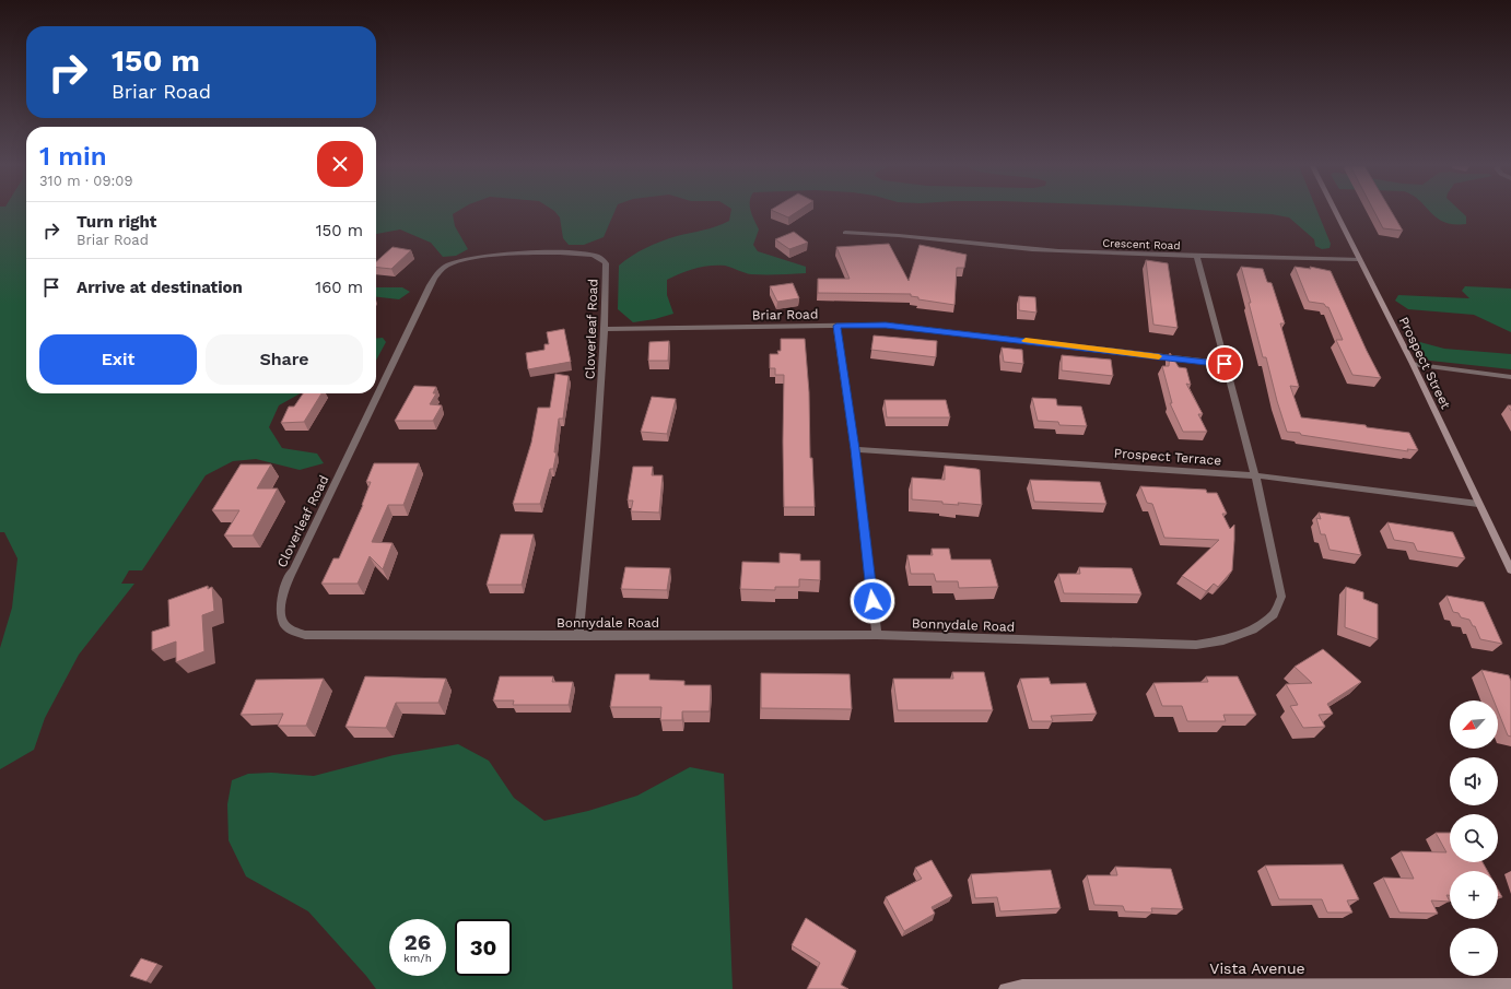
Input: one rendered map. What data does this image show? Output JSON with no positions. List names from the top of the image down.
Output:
{
  "streets": {
    "main road": ["Prospect Street", "Vista Avenue"],
    "street": [
      "Crescent Road",
      "Briar Road",
      "Cloverleaf Road",
      "Prospect Terrace",
      "Bonnydale Road"
    ]
  },
  "crossings": [
    ["Crescent Road", "Prospect Street"],
    ["Crescent Road", "Bonnydale Road"],
    ["Briar Road", "Cloverleaf Road"],
    ["Briar Road", "Bonnydale Road"],
    ["Cloverleaf Road", "Bonnydale Road"],
    ["Prospect Street", "Prospect Terrace"],
    ["Prospect Terrace", "Bonnydale Road"]
  ],
  "north": "bottom left",
  "page": {
    "turn": ["150 m", "Briar Road"],
    "heading": ["1 min", "310 m · 09:09"],
    "list": [
      {
        "name": "Turn right",
        "note": "Briar Road",
        "value": "150 m"
      },
      {
        "name": "Arrive at destination",
        "value": "160 m"
      }
    ],
    "buttons": ["Exit", "Share"],
    "map_buttons": ["+", "−"],
    "speed": "26 km/h",
    "limit": "30"
  }
}
